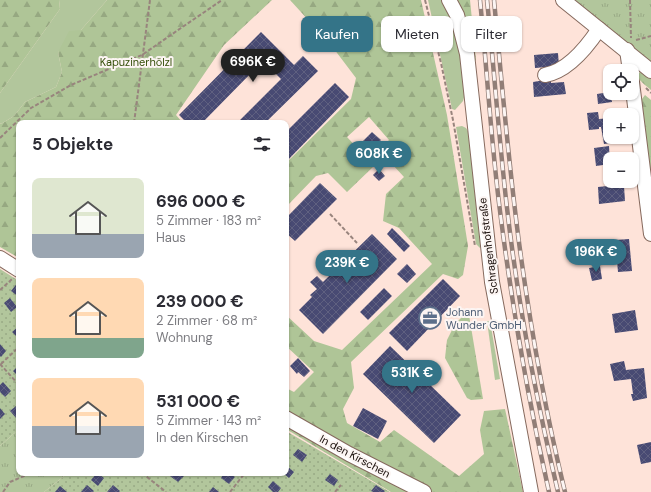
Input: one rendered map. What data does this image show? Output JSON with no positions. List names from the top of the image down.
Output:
{
  "streets": {
    "street": ["Schragenhofstraße", "In den Kirschen"]
  },
  "parks": ["Kapuzinerhölzl"],
  "places": {
    "office": ["Johann Wunder GmbH"]
  },
  "page": {
    "chip": ["Kaufen", "Mieten", "Filter"],
    "price": [
      "696K €",
      "608K €",
      "196K €",
      "239K €",
      "531K €"
    ],
    "map_buttons": ["+", "−"],
    "heading": "5 Objekte",
    "list": [
      {
        "name": "696 000 €",
        "note": "5 Zimmer · 183 m² · Haus"
      },
      {
        "name": "239 000 €",
        "note": "2 Zimmer · 68 m² · Wohnung"
      },
      {
        "name": "531 000 €",
        "note": "5 Zimmer · 143 m² · In den Kirschen"
      }
    ]
  }
}
